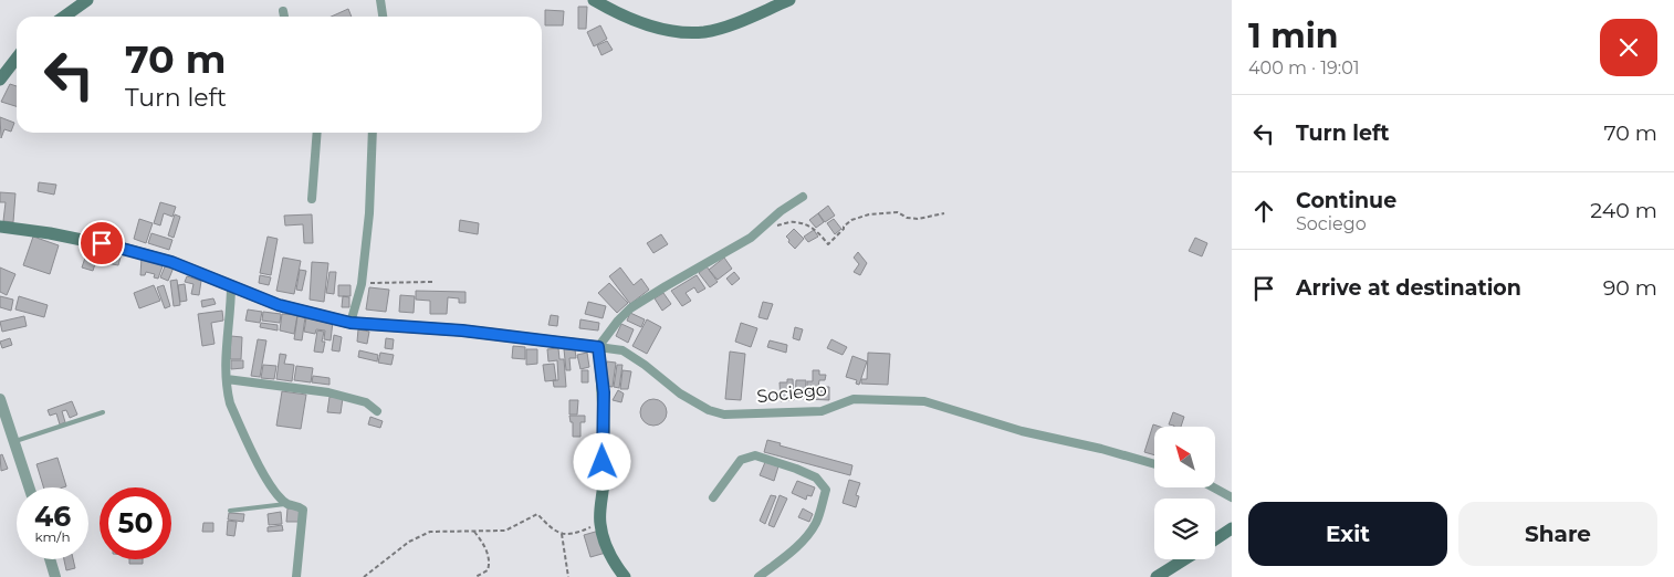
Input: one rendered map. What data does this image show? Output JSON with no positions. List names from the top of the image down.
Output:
{
  "streets": {
    "street": ["Sociego"]
  },
  "north": "top left",
  "page": {
    "heading": ["1 min", "400 m · 19:01"],
    "turn": ["70 m", "Turn left"],
    "list": [
      {
        "name": "Turn left",
        "value": "70 m"
      },
      {
        "name": "Continue",
        "note": "Sociego",
        "value": "240 m"
      },
      {
        "name": "Arrive at destination",
        "value": "90 m"
      }
    ],
    "speed": "46 km/h",
    "limit": "50",
    "buttons": ["Exit", "Share"]
  }
}
